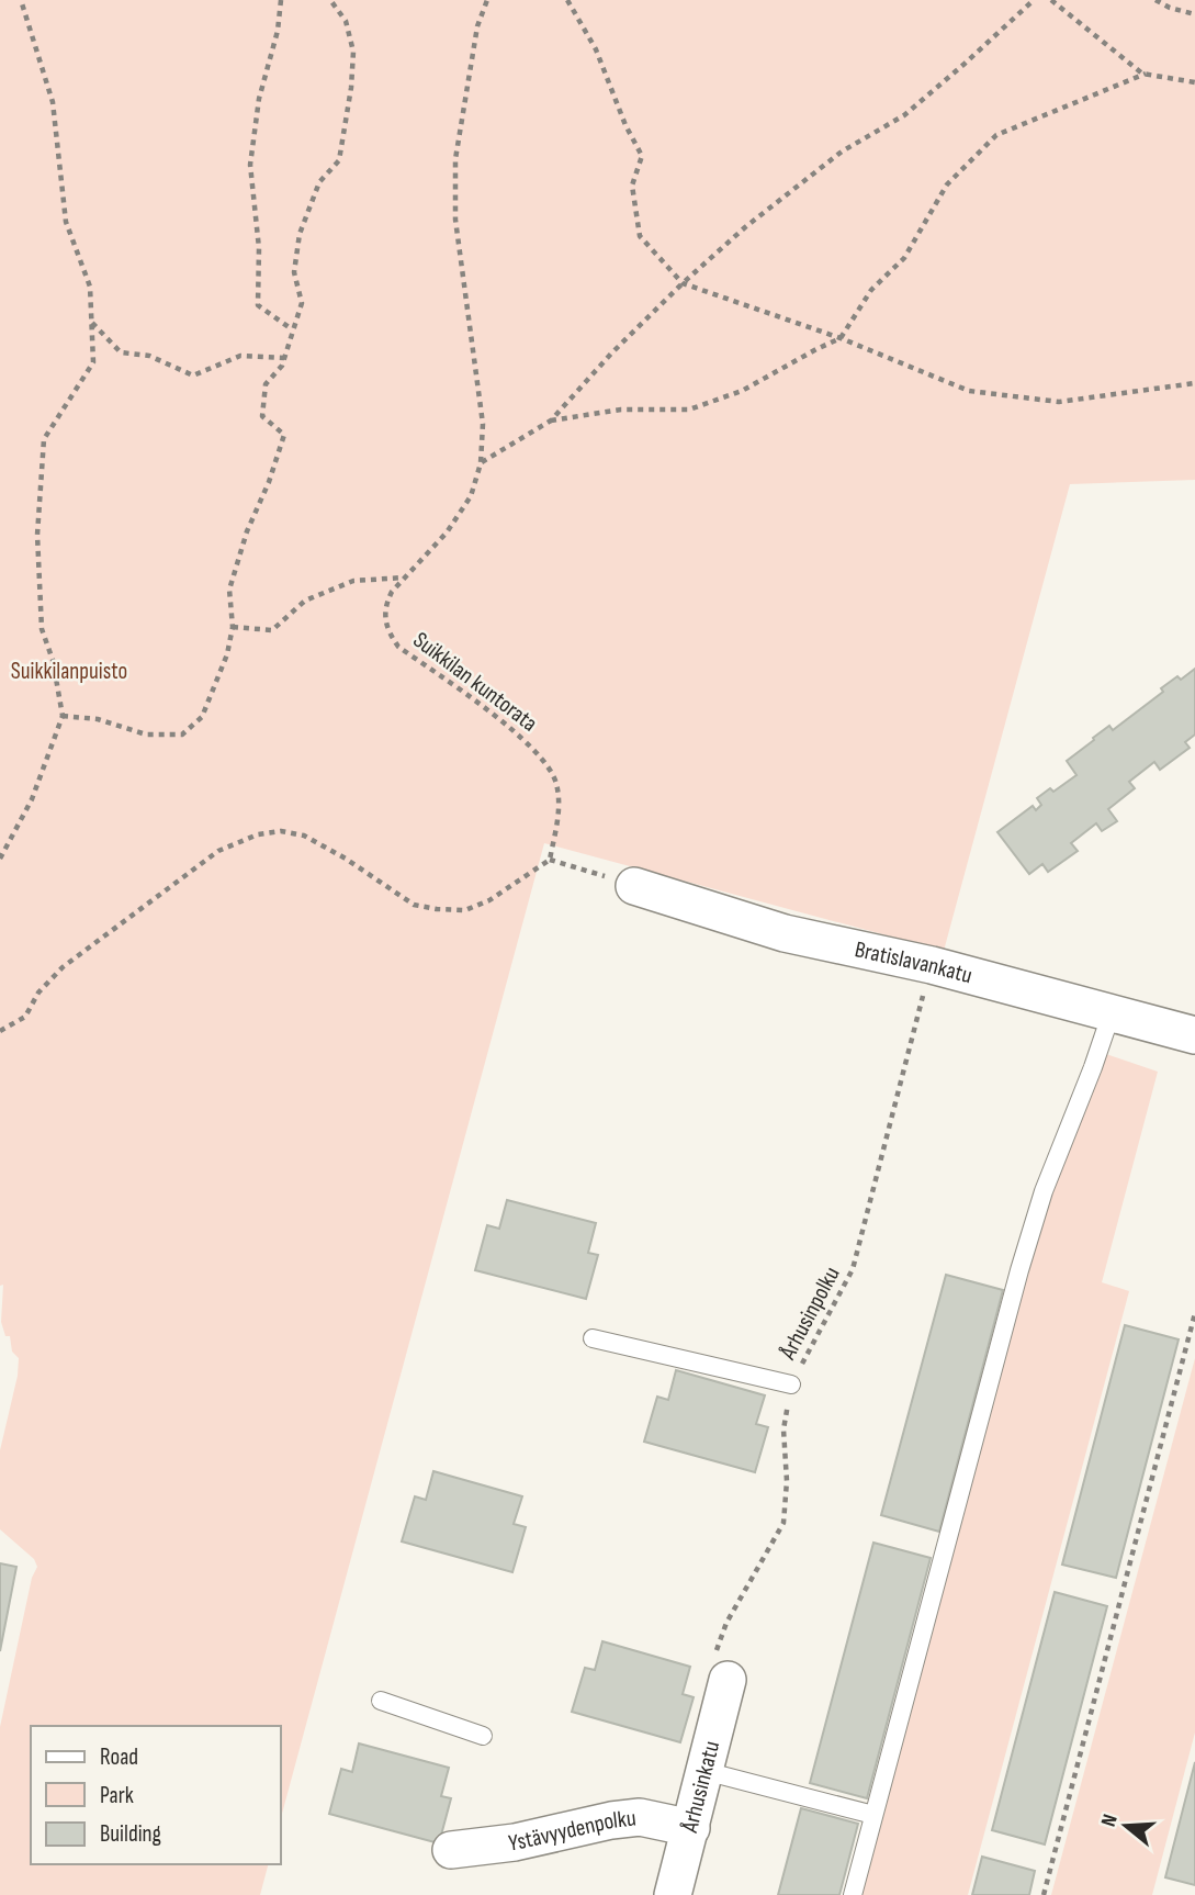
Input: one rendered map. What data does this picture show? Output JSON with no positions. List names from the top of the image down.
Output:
{
  "streets": {
    "street": ["Bratislavankatu", "Århusinkatu", "Ystävyydenpolku"],
    "path": ["Suikkilan kuntorata", "Århusinpolku"]
  },
  "crossings": [
    ["Bratislavankatu", "Århusinpolku"],
    ["Århusinpolku", "Århusinkatu"],
    ["Århusinkatu", "Ystävyydenpolku"]
  ],
  "parks": ["Suikkilanpuisto"],
  "legend": ["Road", "Park", "Building"],
  "north": "left"
}
